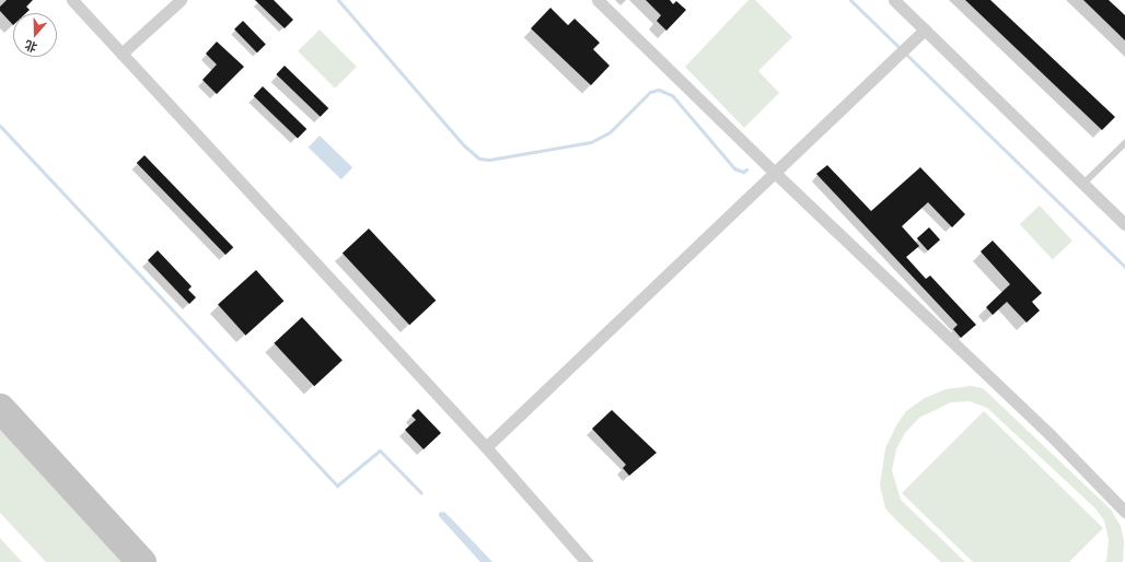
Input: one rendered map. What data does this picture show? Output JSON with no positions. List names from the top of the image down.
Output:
{
  "north": "bottom"
}
